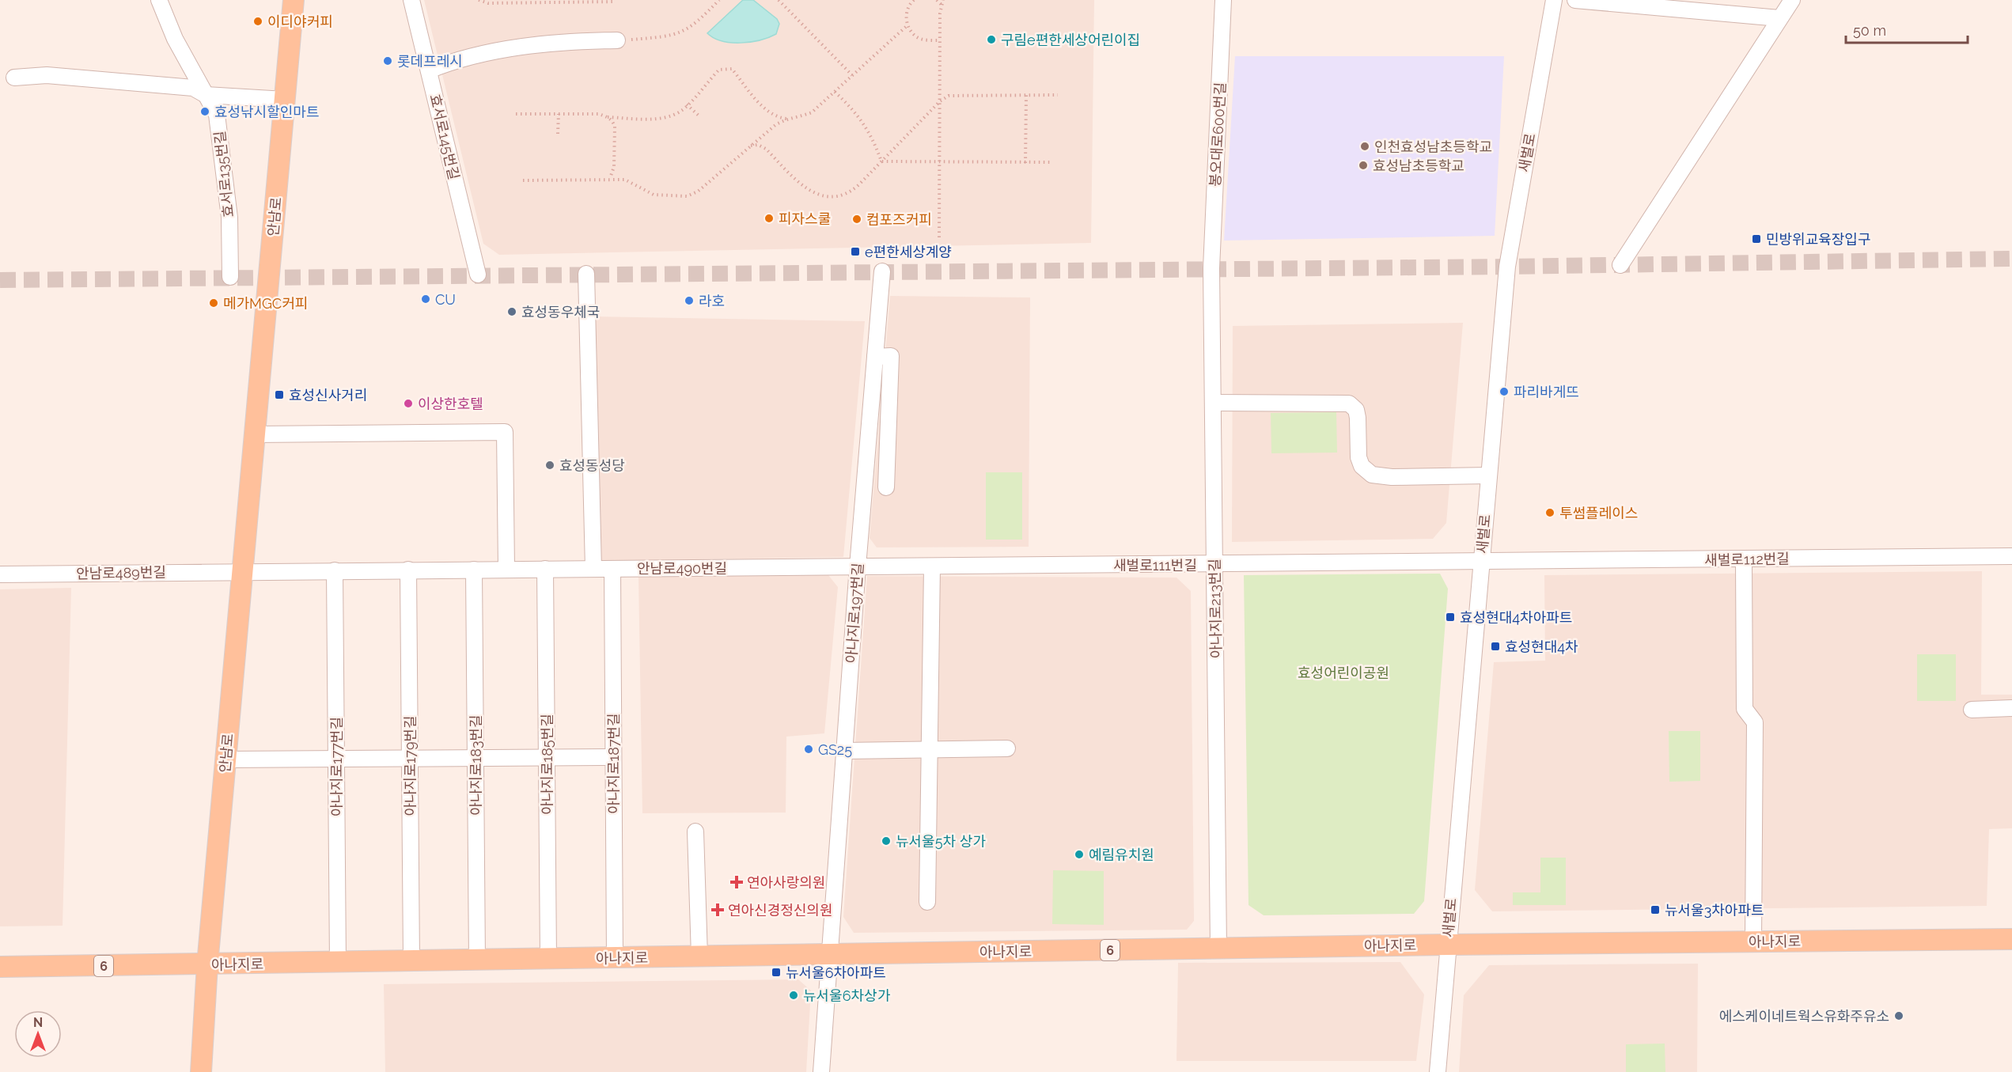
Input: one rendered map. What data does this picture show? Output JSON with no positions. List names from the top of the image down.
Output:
{
  "streets": {
    "main road": ["안남로", "아나지로", "6"],
    "street": [
      "봉오대로600번길",
      "효서로145번길",
      "새벌로",
      "효서로135번길",
      "새벌로112번길",
      "새벌로111번길",
      "안남로490번길",
      "안남로489번길",
      "아나지로213번길",
      "아나지로197번길",
      "아나지로187번길",
      "아나지로185번길",
      "아나지로183번길",
      "아나지로179번길",
      "아나지로177번길"
    ]
  },
  "crossings": [
    ["봉오대로600번길", "아나지로213번길"],
    ["새벌로", "새벌로112번길"],
    ["새벌로", "새벌로111번길"],
    ["새벌로", "아나지로"],
    ["안남로", "안남로490번길"],
    ["안남로", "안남로489번길"],
    ["안남로", "아나지로"],
    ["새벌로112번길", "새벌로111번길"],
    ["새벌로111번길", "안남로490번길"],
    ["새벌로111번길", "아나지로213번길"],
    ["새벌로111번길", "아나지로197번길"],
    ["안남로490번길", "안남로489번길"],
    ["안남로490번길", "아나지로197번길"],
    ["안남로490번길", "아나지로187번길"],
    ["안남로490번길", "아나지로185번길"],
    ["안남로490번길", "아나지로183번길"],
    ["안남로490번길", "아나지로179번길"],
    ["안남로490번길", "아나지로177번길"],
    ["아나지로213번길", "아나지로"],
    ["아나지로197번길", "아나지로"],
    ["아나지로187번길", "아나지로"],
    ["아나지로185번길", "아나지로"],
    ["아나지로183번길", "아나지로"],
    ["아나지로179번길", "아나지로"],
    ["아나지로177번길", "아나지로"]
  ],
  "parks": ["효성어린이공원"],
  "places": {
    "other": [
      "이디야커피",
      "구림e편한세상어린이집",
      "롯데프레시",
      "효성낚시할인마트",
      "인천효성남초등학교",
      "효성남초등학교",
      "피자스쿨",
      "컴포즈커피",
      "CU",
      "라호",
      "메가MGC커피",
      "효성동우체국",
      "파리바게뜨",
      "이상한호텔",
      "효성동성당",
      "투썸플레이스",
      "GS25",
      "뉴서울5차 상가",
      "예림유치원",
      "뉴서울6차상가",
      "에스케이네트웍스유화주유소"
    ],
    "transit": [
      "민방위교육장입구",
      "e편한세상계양",
      "효성신사거리",
      "효성현대4차아파트",
      "효성현대4차",
      "뉴서울3차아파트",
      "뉴서울6차아파트"
    ],
    "health": ["연아사랑의원", "연아신경정신의원"]
  },
  "scale_bar": "50 m",
  "north": "top"
}
